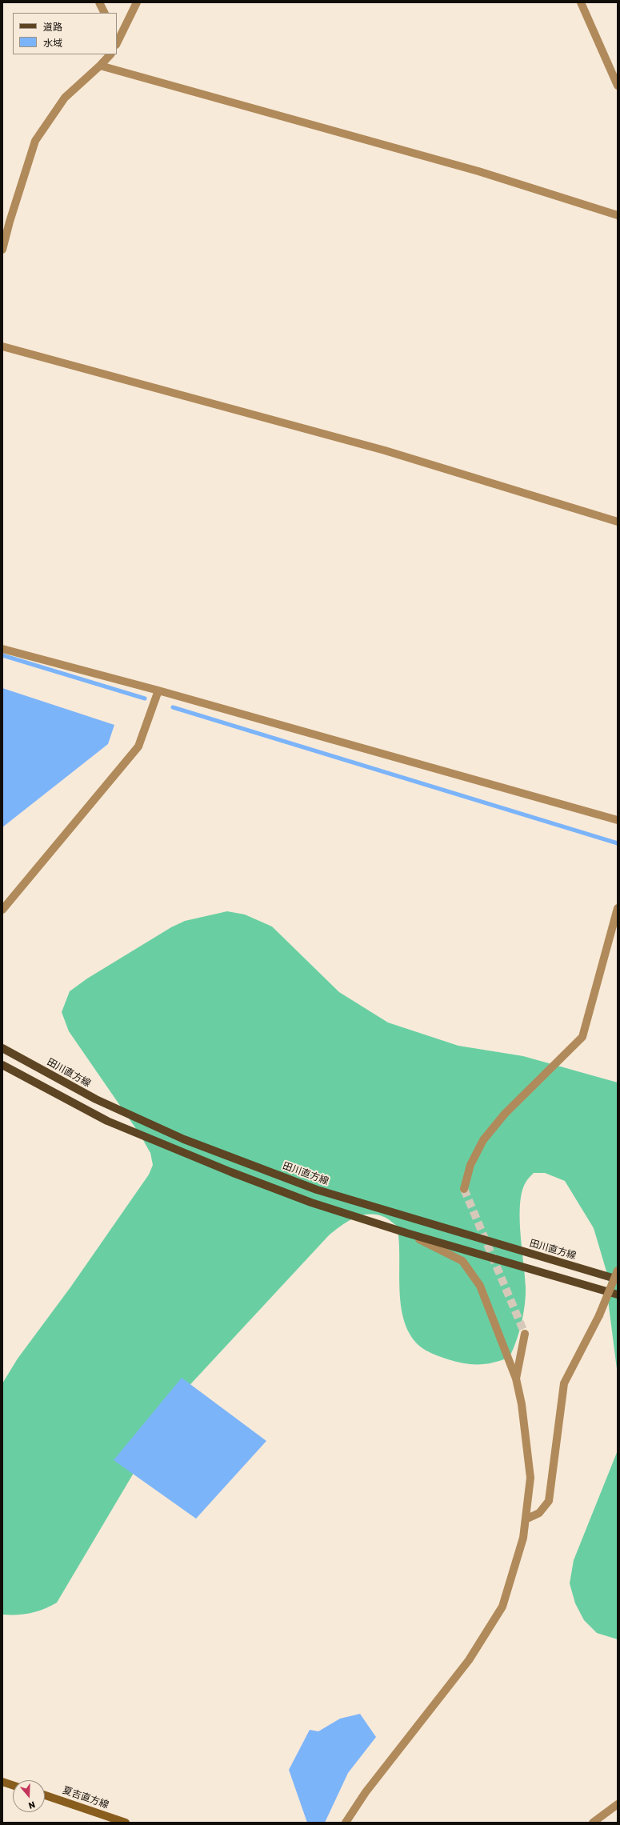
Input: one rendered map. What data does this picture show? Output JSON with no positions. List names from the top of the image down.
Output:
{
  "streets": {
    "main road": ["田川直方線", "夏吉直方線"]
  },
  "legend": ["道路", "水域"],
  "north": "bottom"
}
